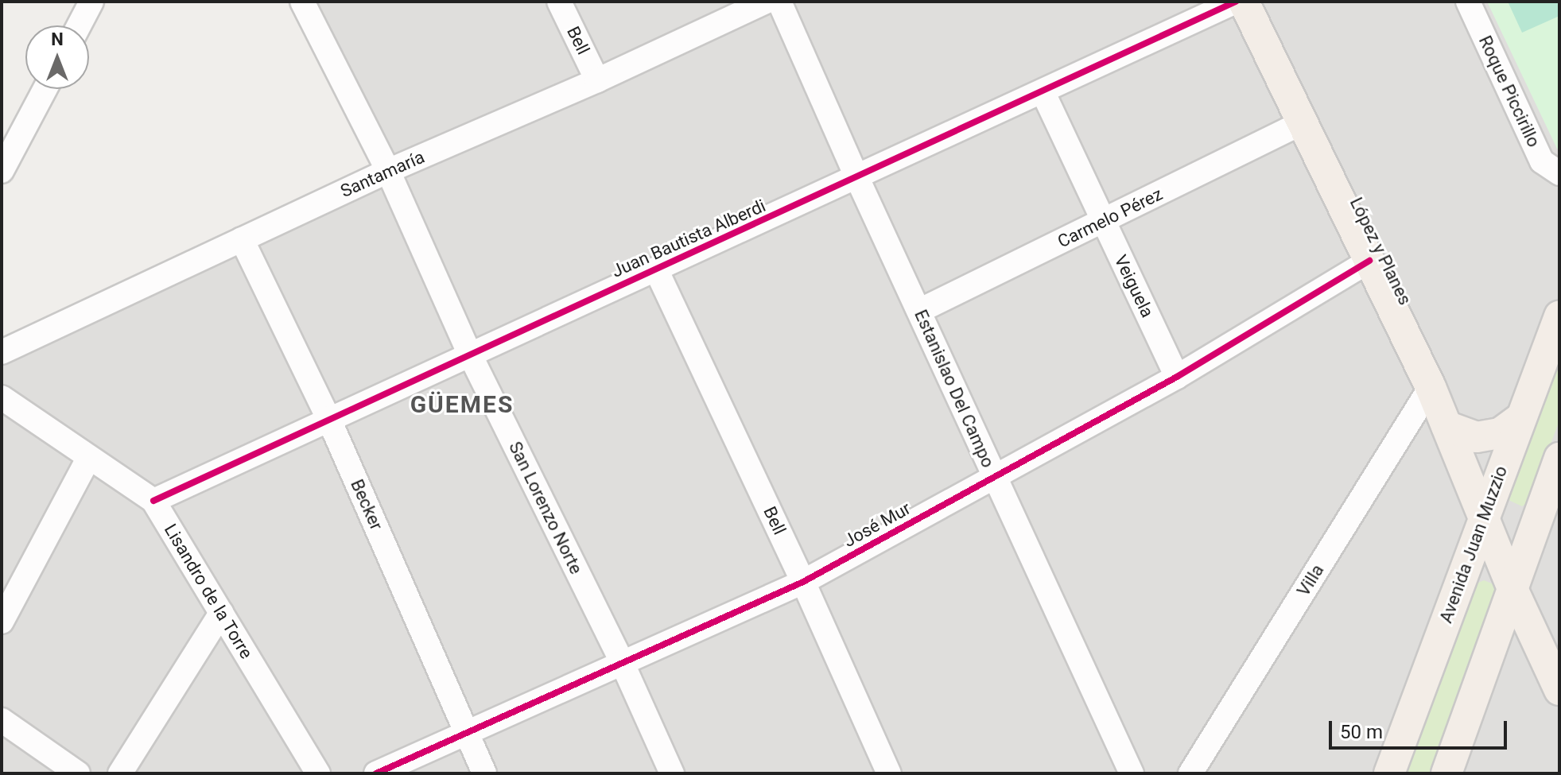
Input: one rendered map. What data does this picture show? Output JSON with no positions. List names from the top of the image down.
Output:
{
  "streets": {
    "main road": ["López y Planes", "Avenida Juan Muzzio"],
    "street": [
      "Bell",
      "Roque Piccirillo",
      "Santamaría",
      "Carmelo Pérez",
      "Juan Bautista Alberdi",
      "Veiguela",
      "Estanislao Del Campo",
      "Becker",
      "San Lorenzo Norte",
      "José Mur",
      "Villa",
      "Lisandro de la Torre"
    ]
  },
  "crossings": [
    ["Bell", "Santamaría"],
    ["Bell", "Juan Bautista Alberdi"],
    ["Bell", "José Mur"],
    ["Santamaría", "Becker"],
    ["Santamaría", "San Lorenzo Norte"],
    ["Carmelo Pérez", "López y Planes"],
    ["Carmelo Pérez", "Veiguela"],
    ["Carmelo Pérez", "Estanislao Del Campo"],
    ["Juan Bautista Alberdi", "Veiguela"],
    ["Juan Bautista Alberdi", "Estanislao Del Campo"],
    ["Juan Bautista Alberdi", "Becker"],
    ["Juan Bautista Alberdi", "San Lorenzo Norte"],
    ["Juan Bautista Alberdi", "Lisandro de la Torre"],
    ["López y Planes", "José Mur"],
    ["López y Planes", "Avenida Juan Muzzio"],
    ["López y Planes", "Villa"],
    ["Veiguela", "José Mur"],
    ["Estanislao Del Campo", "José Mur"],
    ["Becker", "José Mur"],
    ["San Lorenzo Norte", "José Mur"]
  ],
  "districts": ["GÜEMES"],
  "scale_bar": "50 m",
  "north": "top"
}
